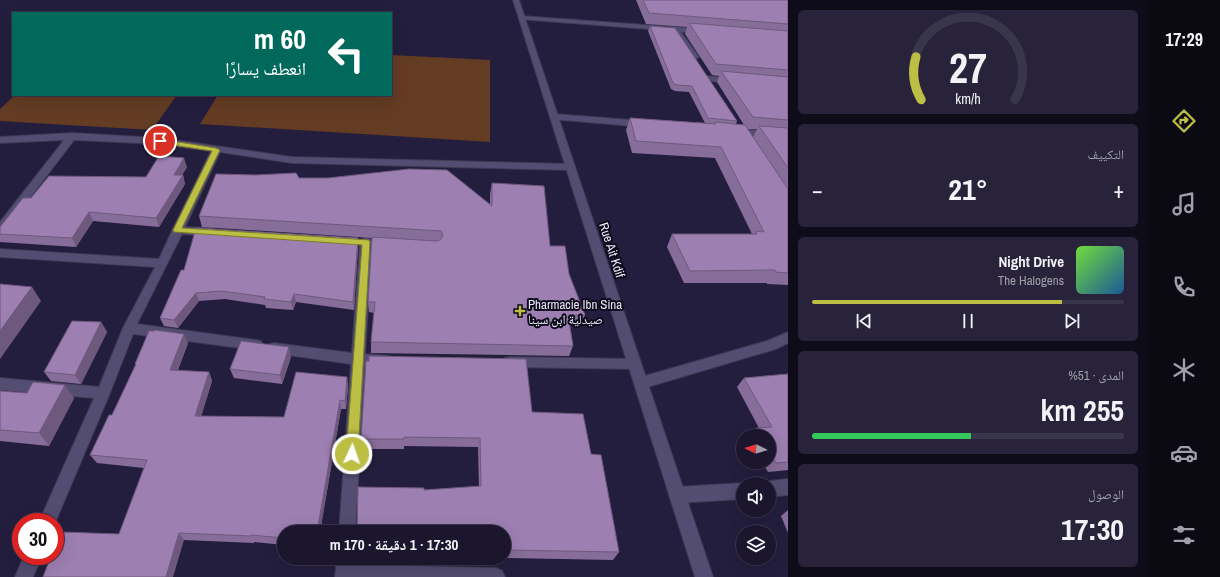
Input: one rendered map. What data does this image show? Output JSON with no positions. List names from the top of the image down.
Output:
{
  "streets": {
    "street": ["Rue Ait Kdif"]
  },
  "places": {
    "health": ["Pharmacie Ibn Sina صيدلية ابن سينا"]
  },
  "north": "left",
  "page": {
    "tabs": "17:29",
    "turn": ["60 m", "انعطف يسارًا"],
    "tile": [
      "التكييف",
      ["المدى · 51%", "255 km"],
      ["الوصول", "17:30"]
    ],
    "heat": ["−", "21°", "+"],
    "song": ["Night Drive", "The Halogens"],
    "limit": "30",
    "trip": "17:30 · 1 دقيقة · 170 m",
    "gauge": ["27", "km/h"]
  }
}
